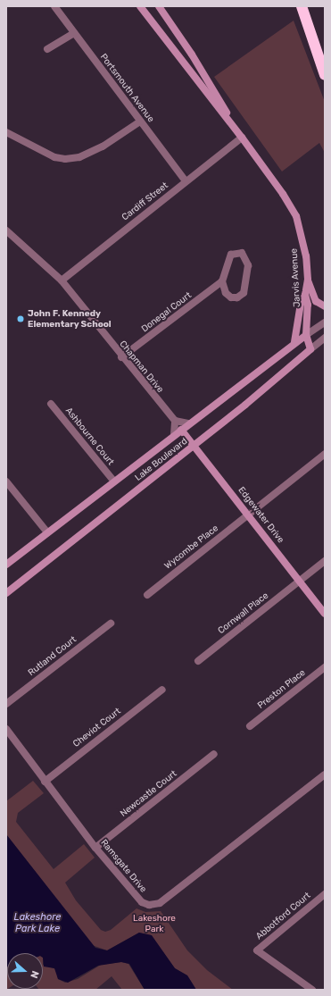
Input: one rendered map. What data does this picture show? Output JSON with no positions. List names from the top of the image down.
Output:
{
  "streets": {
    "street": [
      "Portsmouth Avenue",
      "Cardiff Street",
      "Jarvis Avenue",
      "Donegal Court",
      "Chapman Drive",
      "Ashbourne Court",
      "Lake Boulevard",
      "Edgewater Drive",
      "Wycombe Place",
      "Cornwall Place",
      "Rutland Court",
      "Preston Place",
      "Cheviot Court",
      "Newcastle Court",
      "Ramsgate Drive",
      "Abbotford Court"
    ]
  },
  "crossings": [
    ["Portsmouth Avenue", "Cardiff Street"],
    ["Cardiff Street", "Jarvis Avenue"],
    ["Cardiff Street", "Chapman Drive"],
    ["Jarvis Avenue", "Lake Boulevard"],
    ["Donegal Court", "Chapman Drive"],
    ["Ashbourne Court", "Lake Boulevard"],
    ["Lake Boulevard", "Edgewater Drive"],
    ["Edgewater Drive", "Wycombe Place"],
    ["Edgewater Drive", "Cornwall Place"],
    ["Cheviot Court", "Ramsgate Drive"],
    ["Newcastle Court", "Ramsgate Drive"]
  ],
  "water": ["Lakeshore Park Lake"],
  "parks": ["Lakeshore Park"],
  "places": ["John F. Kennedy Elementary School"],
  "north": "right"
}
